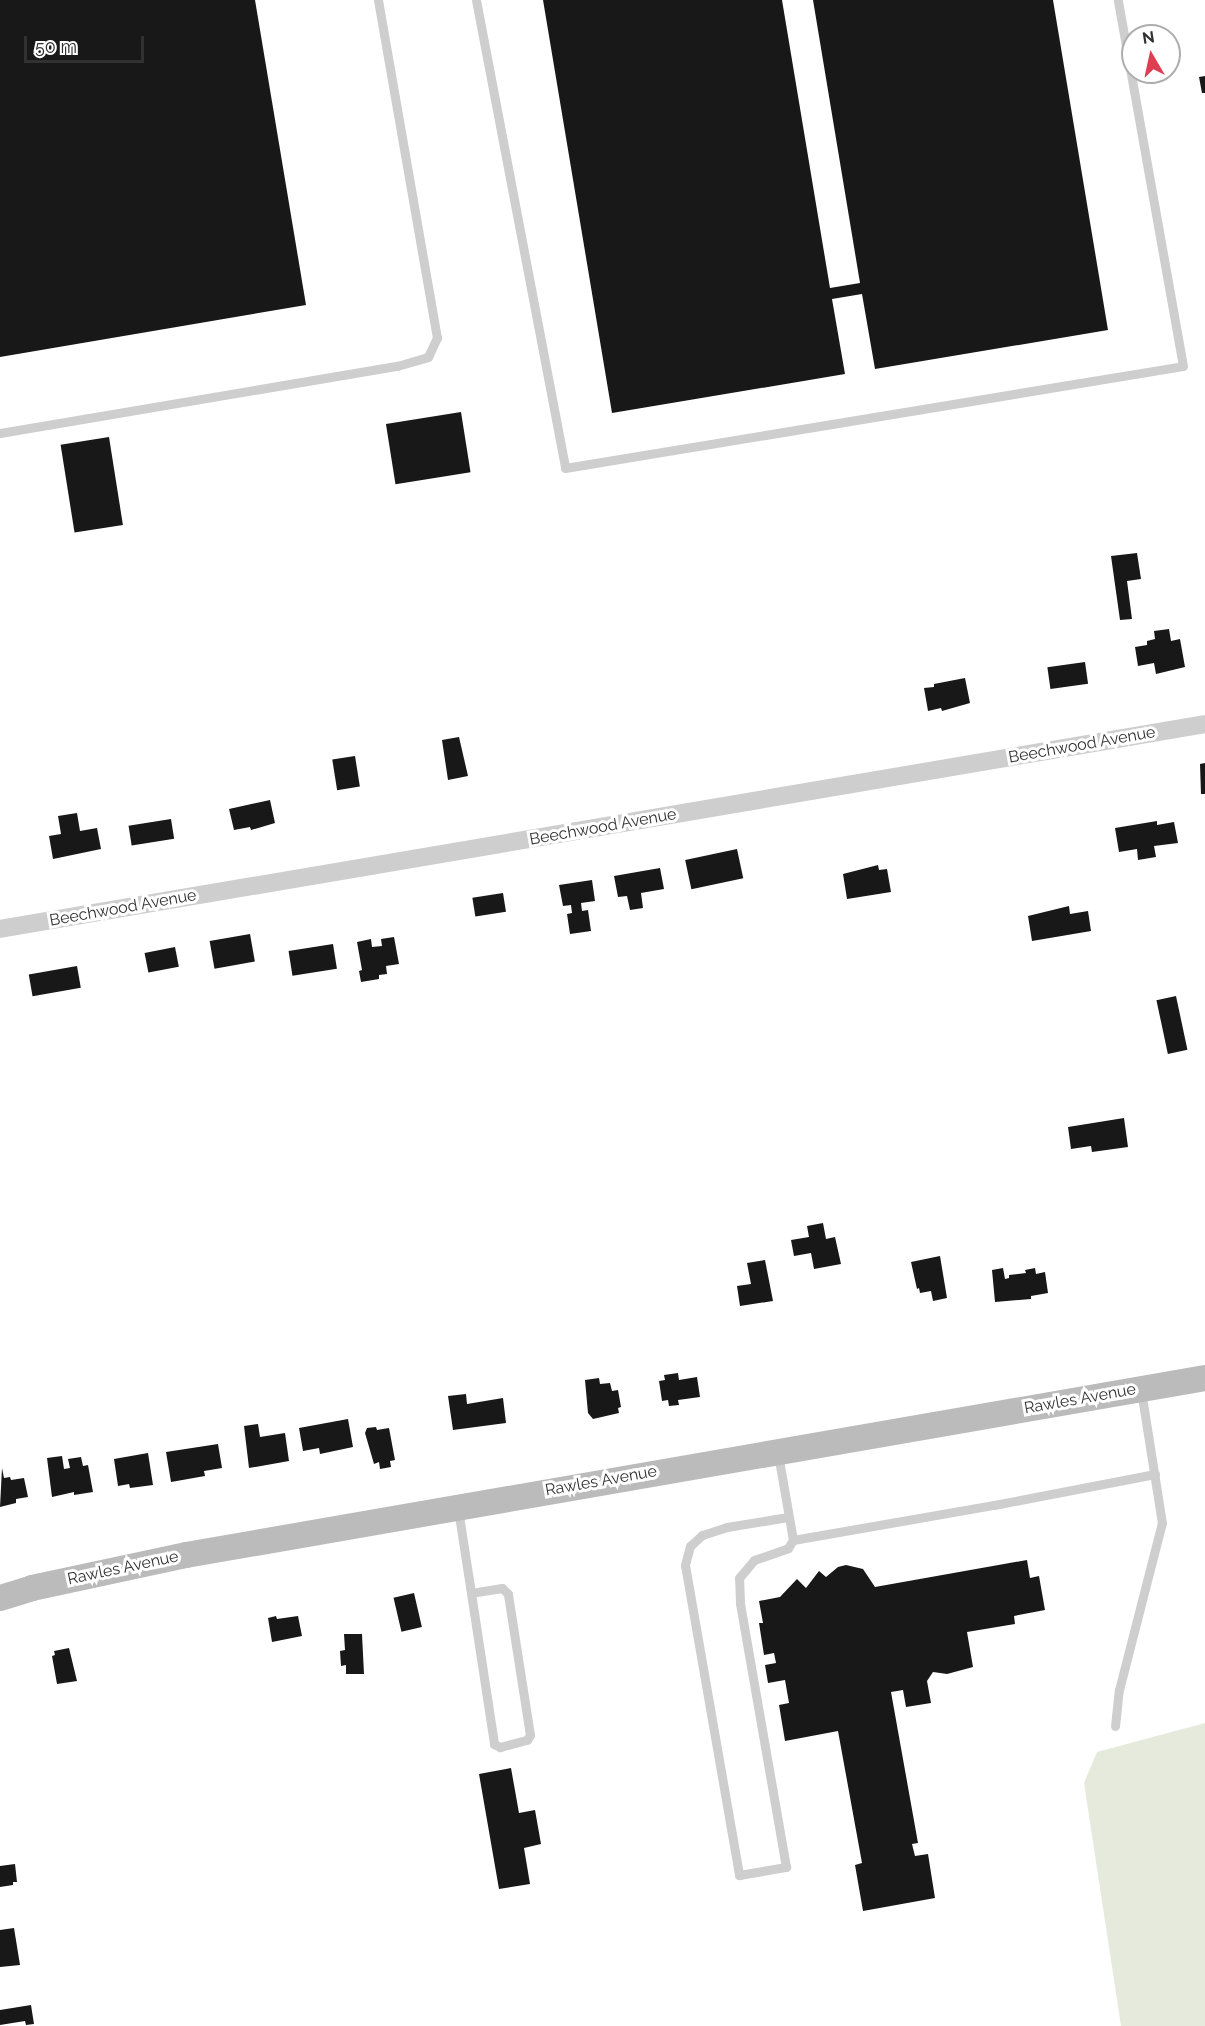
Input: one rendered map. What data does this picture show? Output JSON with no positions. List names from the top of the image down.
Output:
{
  "streets": {
    "street": ["Beechwood Avenue", "Rawles Avenue"]
  },
  "scale_bar": "50 m",
  "north": "top"
}
